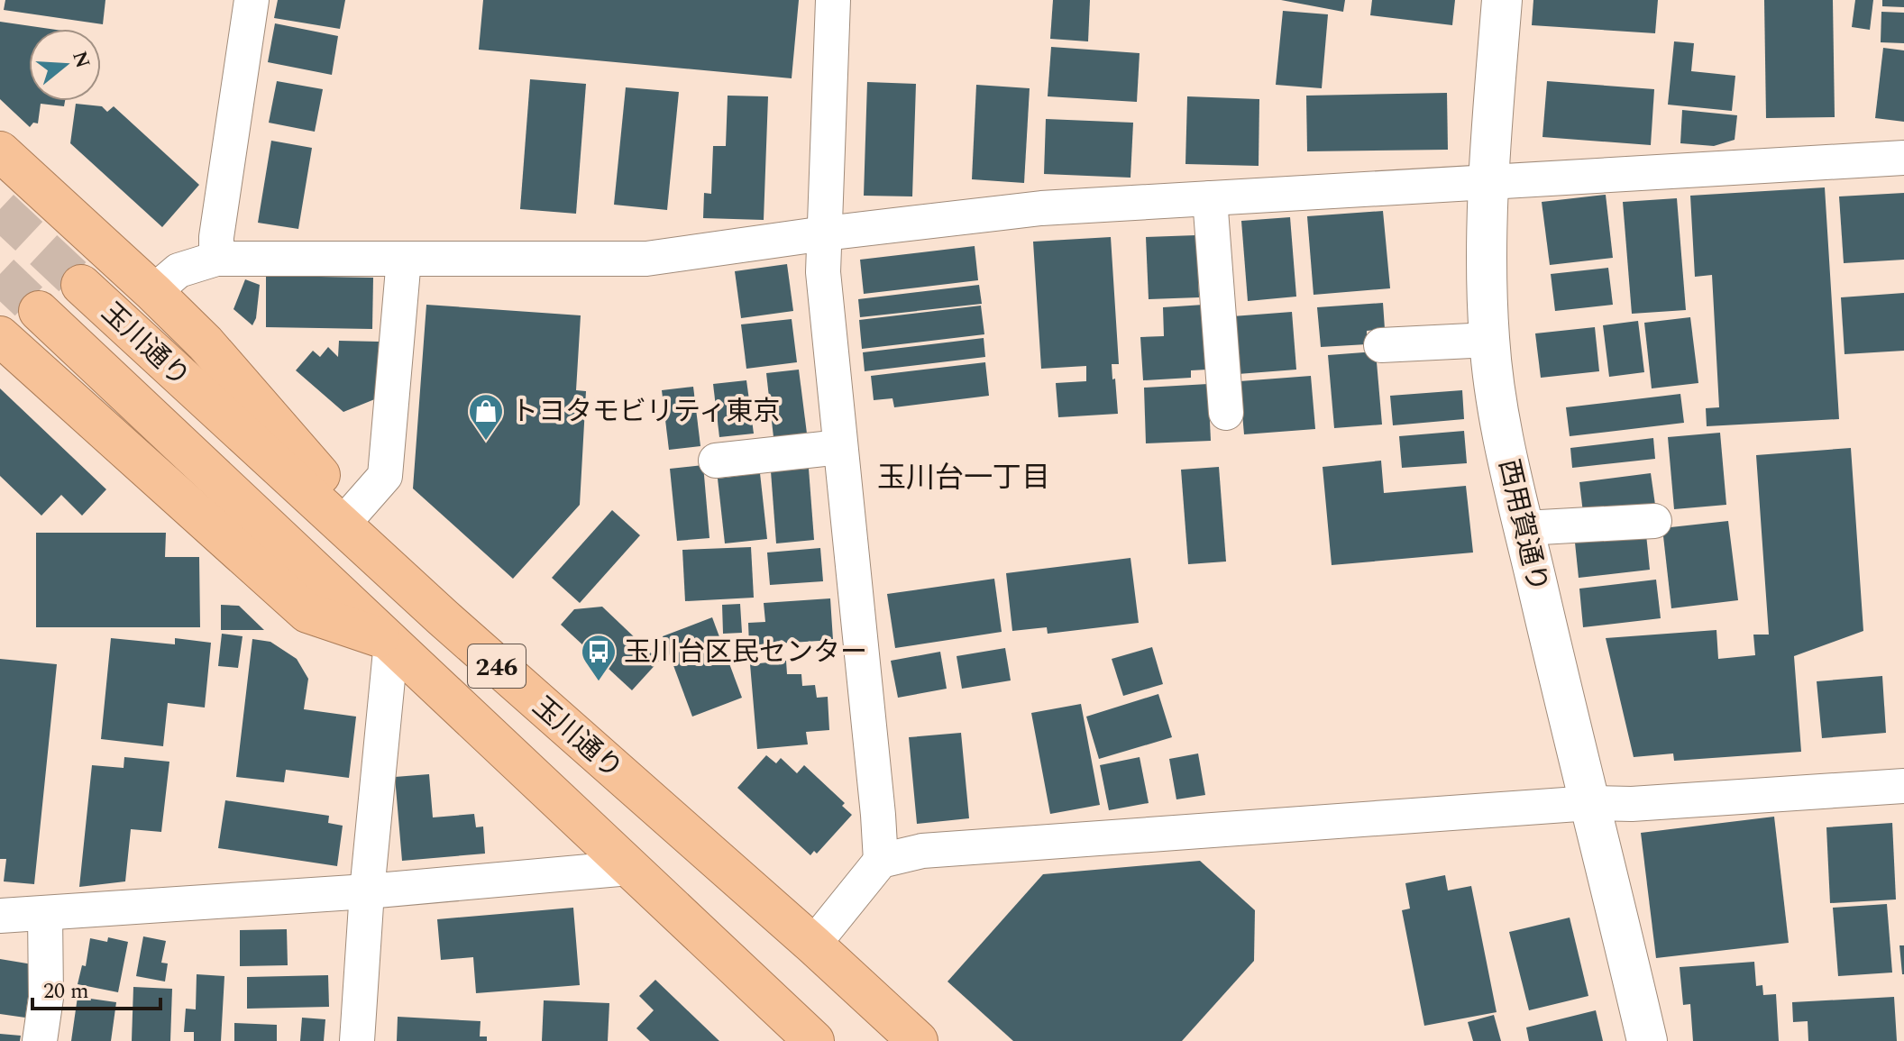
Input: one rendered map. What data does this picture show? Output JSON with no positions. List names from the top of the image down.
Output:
{
  "streets": {
    "highway": ["玉川通り", "246"],
    "street": ["西用賀通り"]
  },
  "crossings": [
    ["玉川通り", "246"]
  ],
  "districts": ["玉川台一丁目"],
  "places": {
    "shop": ["トヨタモビリティ東京"],
    "bus stop": ["玉川台区民センター"]
  },
  "scale_bar": "20 m",
  "north": "right"
}
